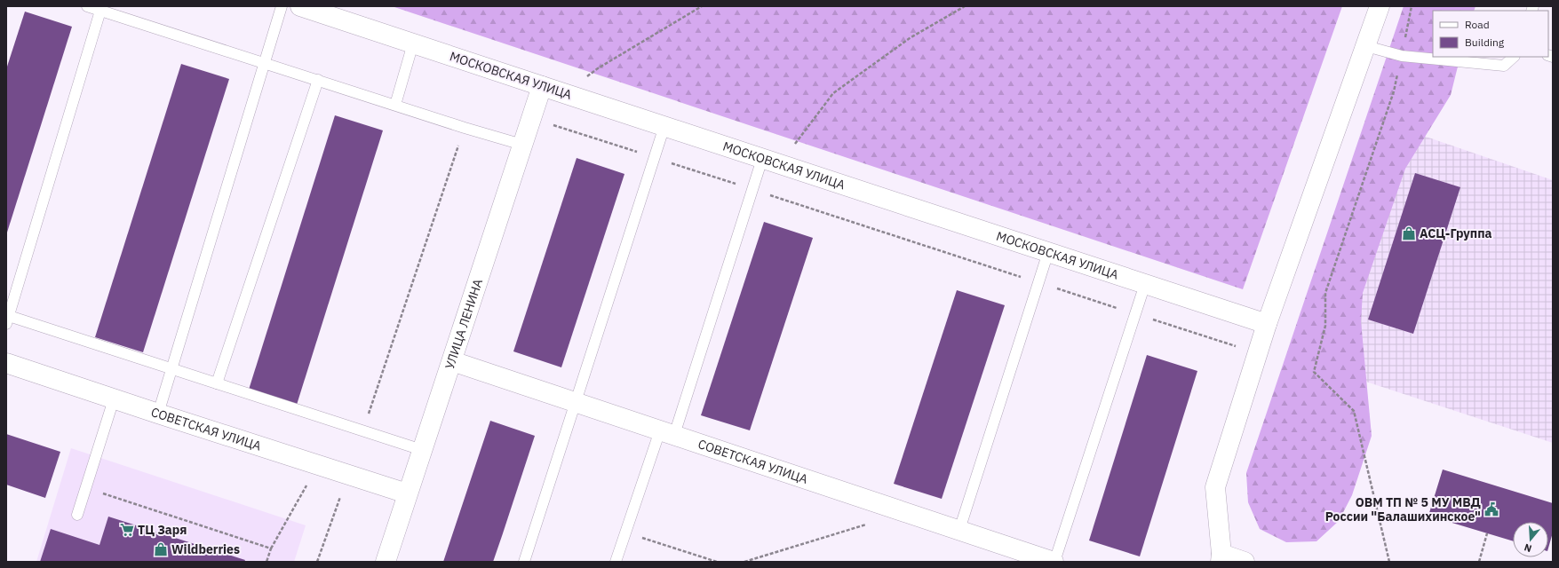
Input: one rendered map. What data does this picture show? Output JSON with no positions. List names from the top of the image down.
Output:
{
  "streets": {
    "street": ["МОСКОВСКАЯ УЛИЦА", "УЛИЦА ЛЕНИНА", "СОВЕТСКАЯ УЛИЦА"]
  },
  "crossings": [
    ["МОСКОВСКАЯ УЛИЦА", "УЛИЦА ЛЕНИНА"],
    ["УЛИЦА ЛЕНИНА", "СОВЕТСКАЯ УЛИЦА"]
  ],
  "places": {
    "shop": ["АСЦ-Группа", "Wildberries"],
    "public building": ["ОВМ ТП № 5 МУ МВД России \"Балашихинское\""],
    "supermarket": ["ТЦ Заря"]
  },
  "legend": ["Road", "Building"],
  "north": "bottom"
}
